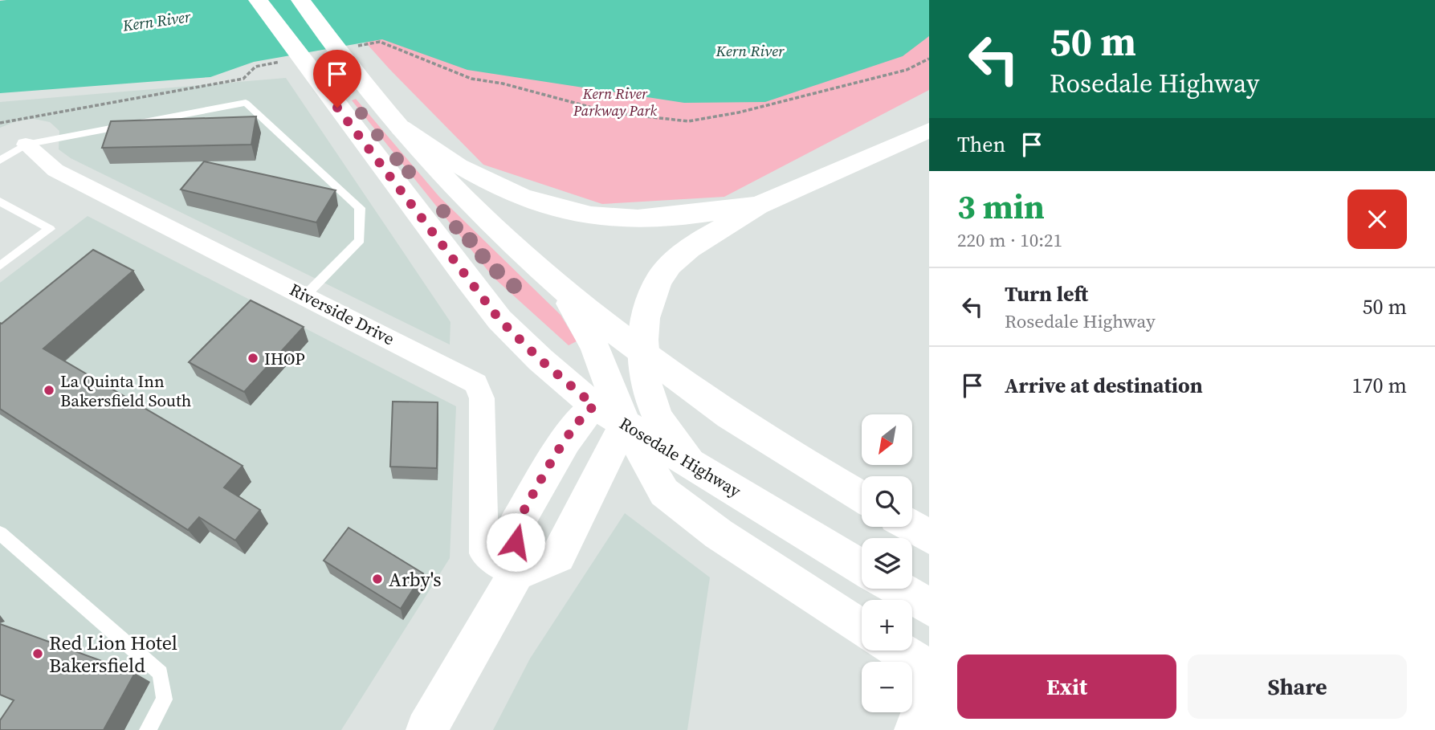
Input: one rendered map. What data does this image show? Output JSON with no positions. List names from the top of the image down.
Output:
{
  "streets": {
    "main road": ["Rosedale Highway"],
    "street": ["Riverside Drive"]
  },
  "water": ["Kern River"],
  "parks": ["Kern River Parkway Park"],
  "places": [
    "IHOP",
    "La Quinta Inn Bakersfield South",
    "Arby's",
    "Red Lion Hotel Bakersfield"
  ],
  "north": "bottom left",
  "page": {
    "turn": ["50 m", "Rosedale Highway"],
    "then": "Then",
    "heading": ["3 min", "220 m · 10:21"],
    "list": [
      {
        "name": "Turn left",
        "note": "Rosedale Highway",
        "value": "50 m"
      },
      {
        "name": "Arrive at destination",
        "value": "170 m"
      }
    ],
    "map_buttons": ["+", "−"],
    "buttons": ["Exit", "Share"]
  }
}
